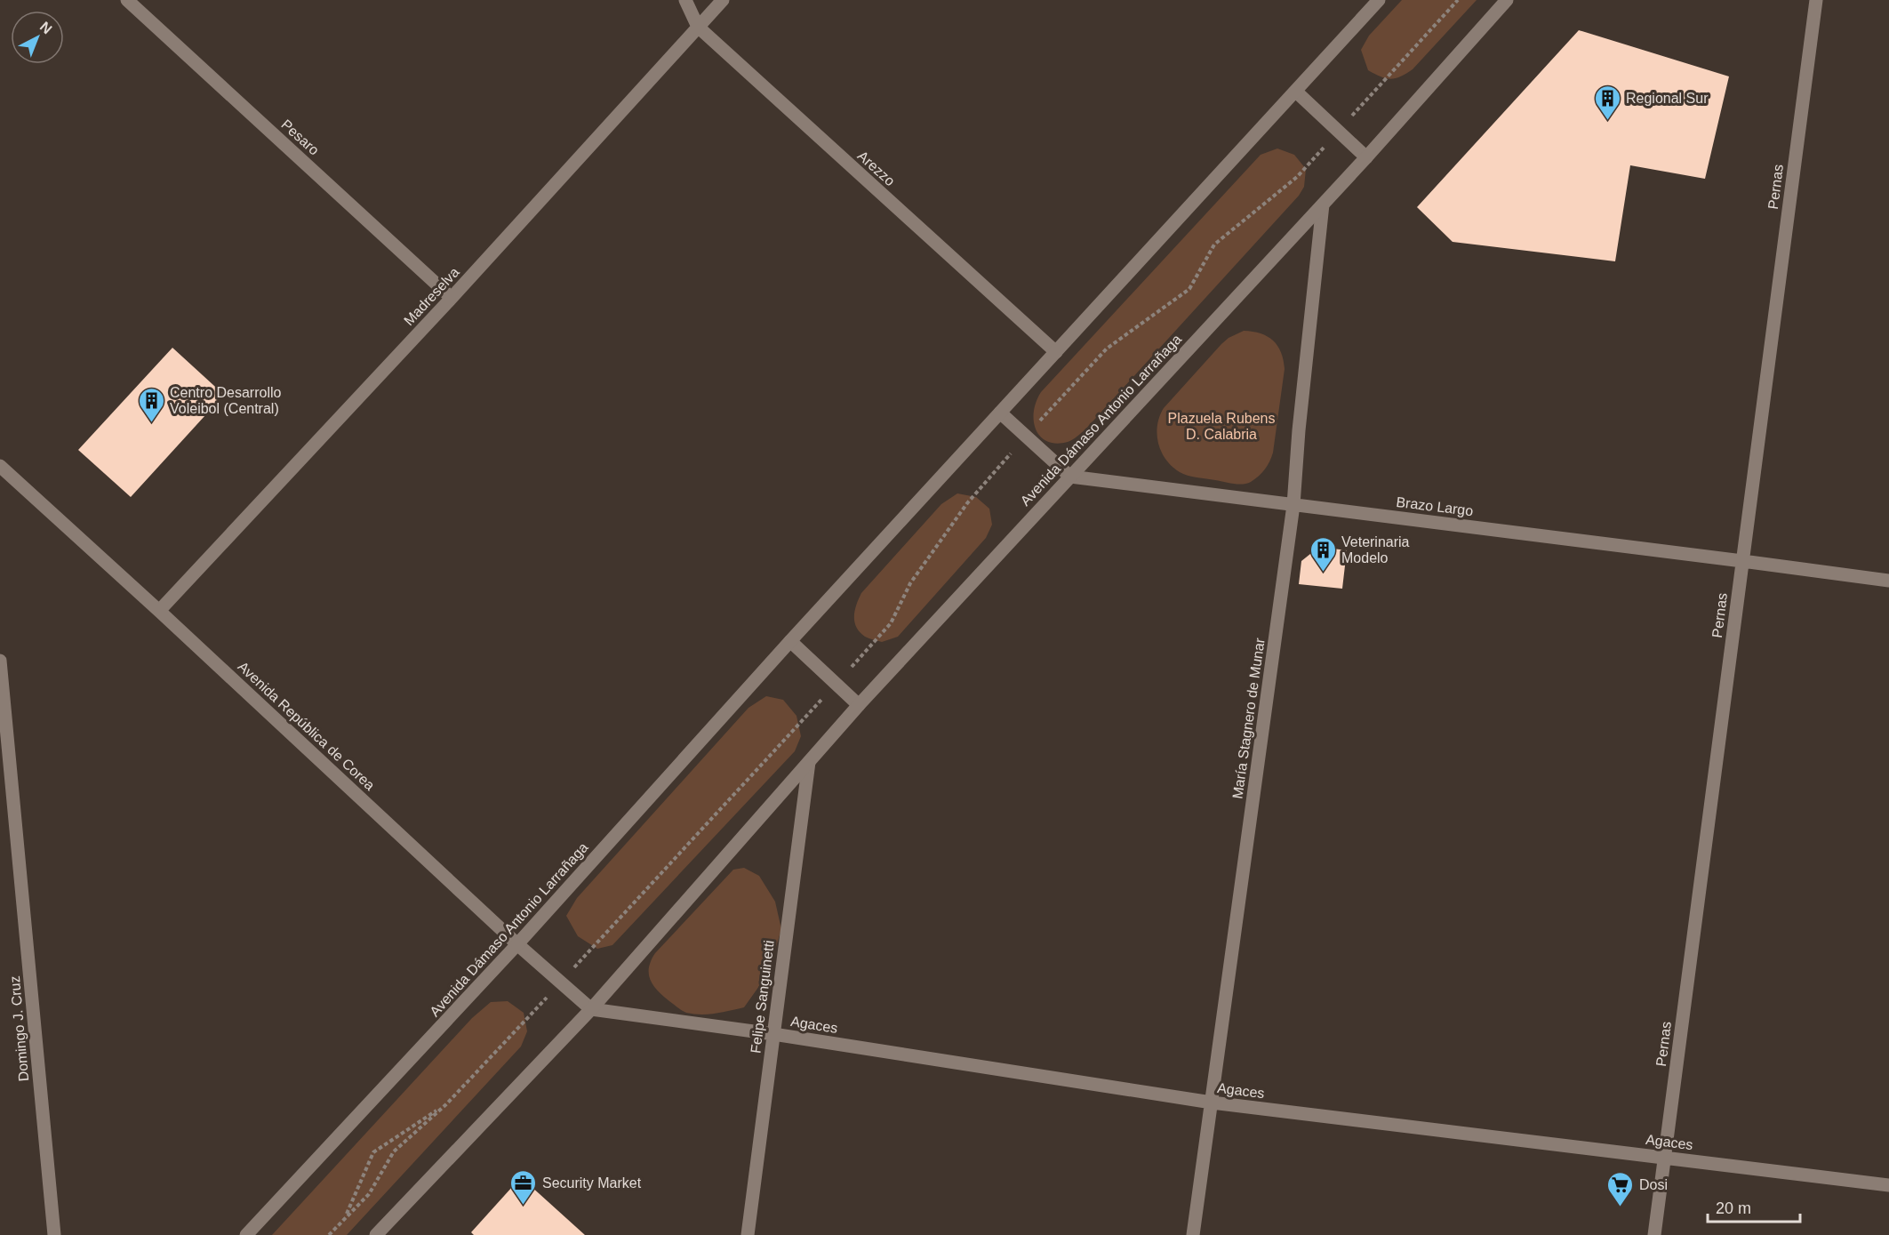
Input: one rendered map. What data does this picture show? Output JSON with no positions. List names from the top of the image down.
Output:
{
  "streets": {
    "street": [
      "Pesaro",
      "Arezzo",
      "Pernas",
      "Madreselva",
      "Avenida Dámaso Antonio Larrañaga",
      "Brazo Largo",
      "María Stagnero de Munar",
      "Avenida República de Corea",
      "Felipe Sanguinetti",
      "Agaces",
      "Domingo J. Cruz"
    ]
  },
  "crossings": [
    ["Pesaro", "Madreselva"],
    ["Arezzo", "Madreselva"],
    ["Arezzo", "Avenida Dámaso Antonio Larrañaga"],
    ["Pernas", "Brazo Largo"],
    ["Pernas", "Agaces"],
    ["Madreselva", "Avenida República de Corea"],
    ["Avenida Dámaso Antonio Larrañaga", "Brazo Largo"],
    ["Avenida Dámaso Antonio Larrañaga", "María Stagnero de Munar"],
    ["Avenida Dámaso Antonio Larrañaga", "Avenida República de Corea"],
    ["Avenida Dámaso Antonio Larrañaga", "Felipe Sanguinetti"],
    ["Avenida Dámaso Antonio Larrañaga", "Agaces"],
    ["Brazo Largo", "María Stagnero de Munar"],
    ["María Stagnero de Munar", "Agaces"],
    ["Avenida República de Corea", "Agaces"],
    ["Felipe Sanguinetti", "Agaces"]
  ],
  "parks": ["Plazuela Rubens D. Calabria"],
  "places": {
    "building": ["Regional Sur", "Centro Desarrollo Voleibol (Central)", "Veterinaria Modelo"],
    "office": ["Security Market"],
    "supermarket": ["Dosi"]
  },
  "scale_bar": "20 m",
  "north": "top right"
}
